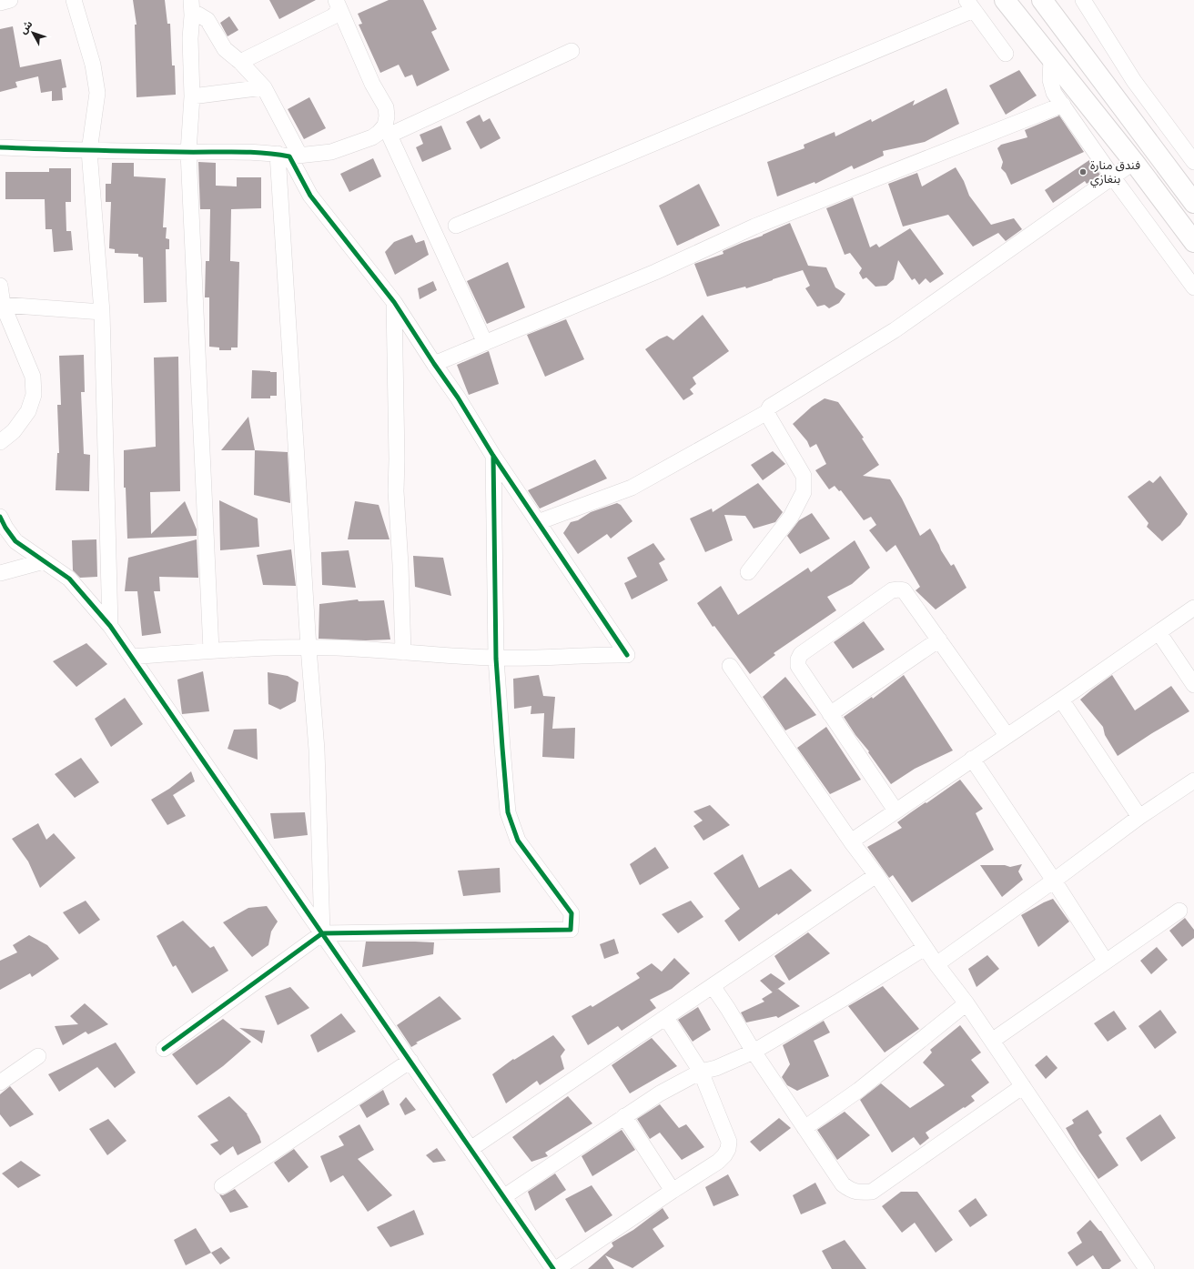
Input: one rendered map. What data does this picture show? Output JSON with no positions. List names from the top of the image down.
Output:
{
  "places": ["فندق منارة بنغازي"],
  "north": "top left"
}
